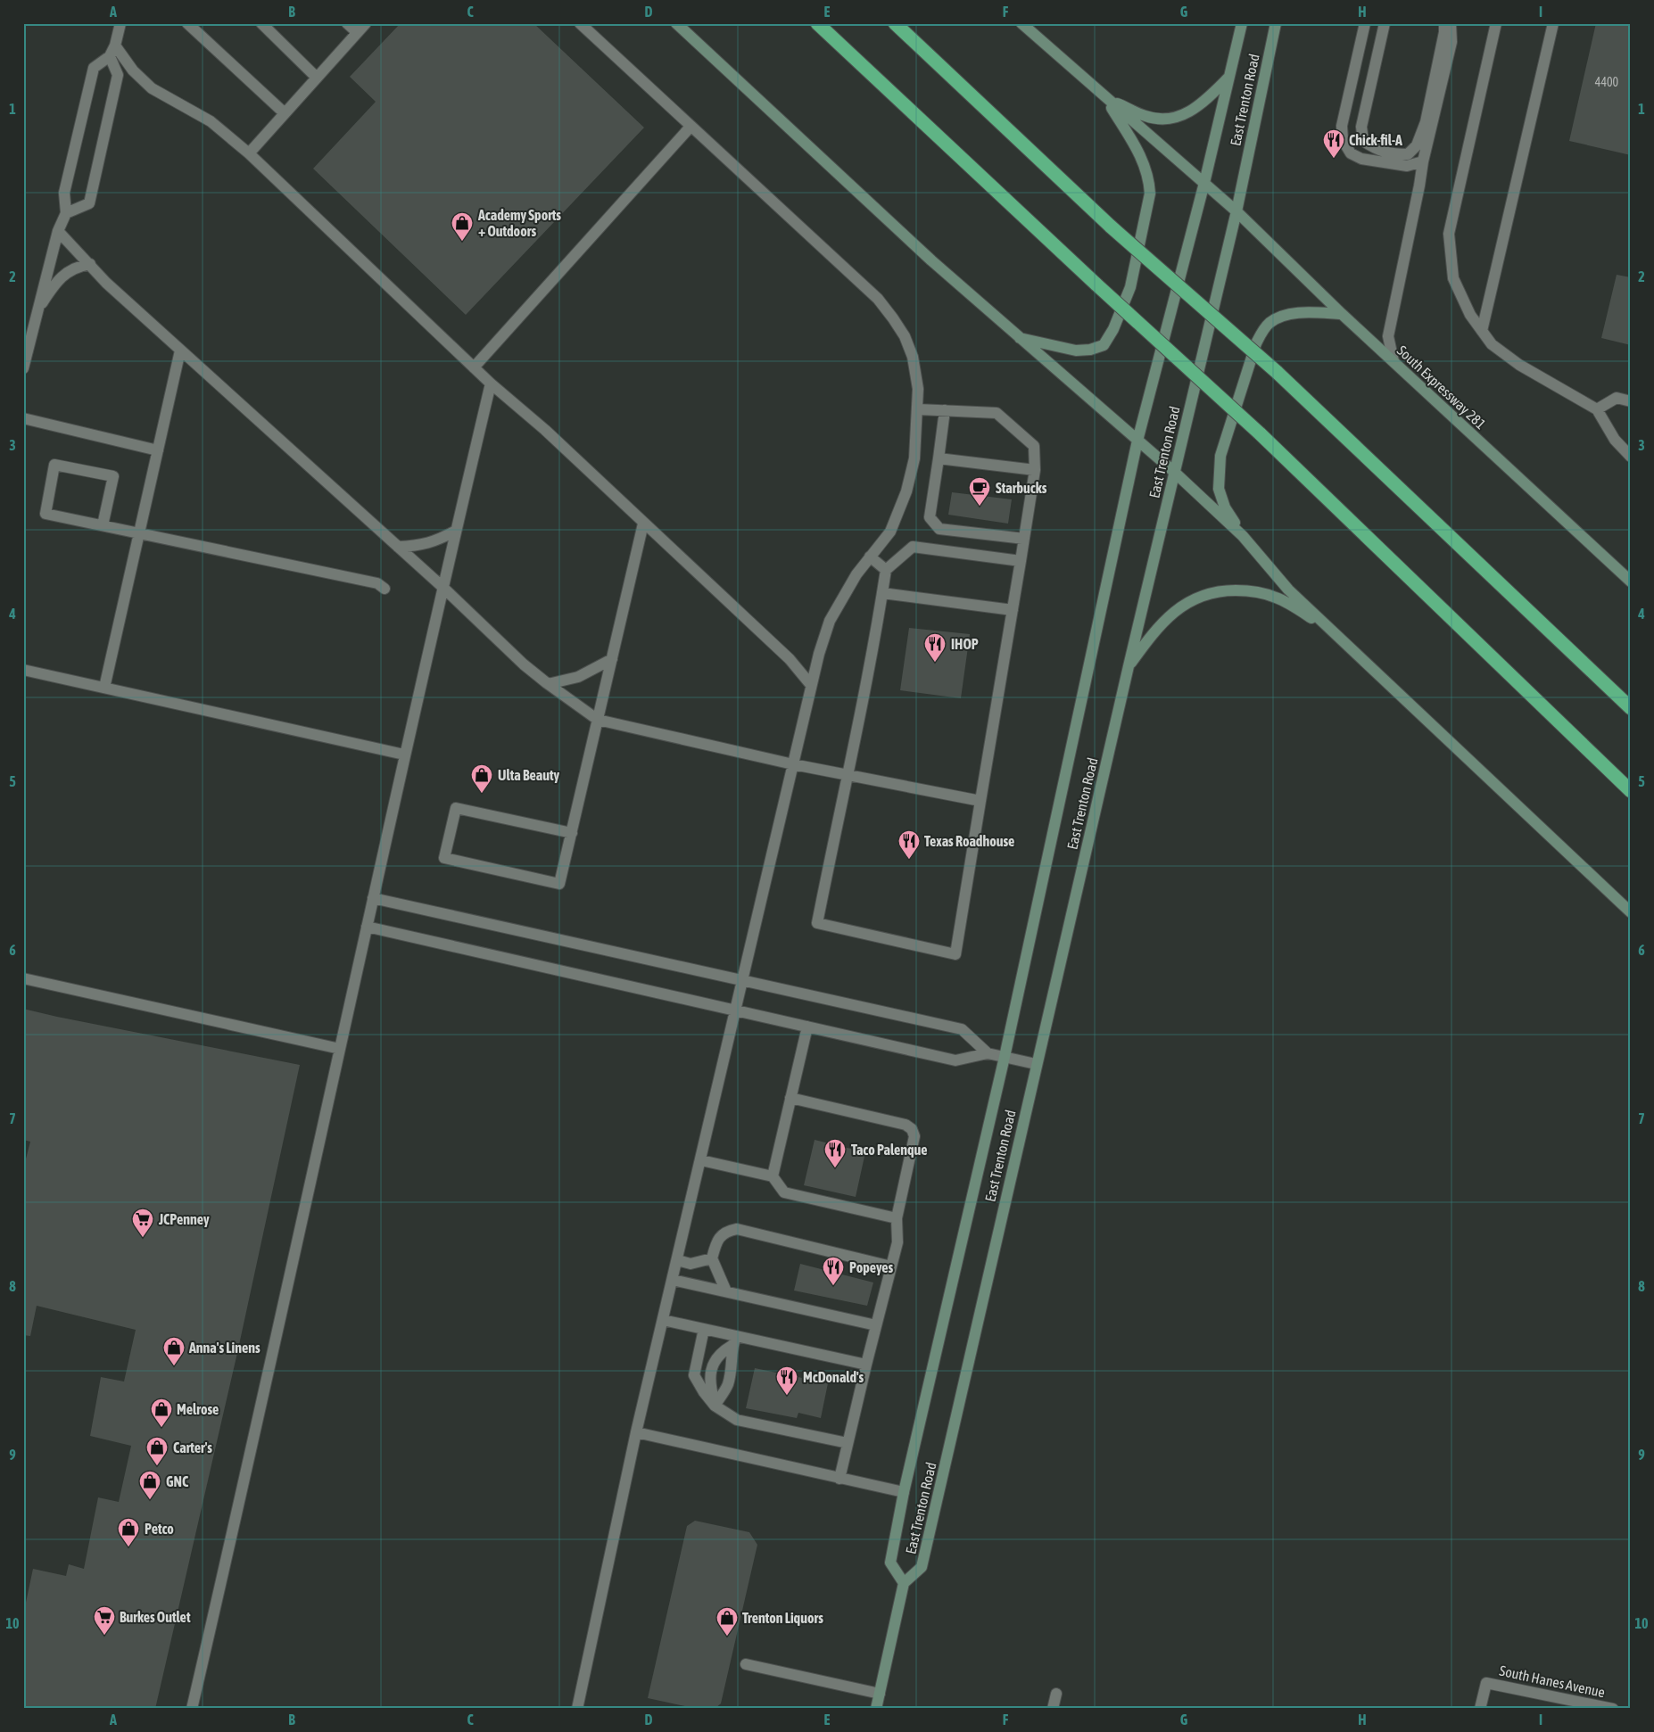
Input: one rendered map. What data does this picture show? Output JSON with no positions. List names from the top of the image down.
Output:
{
  "streets": {
    "main road": ["East Trenton Road", "South Expressway 281"],
    "street": ["South Hanes Avenue"]
  },
  "crossings": [
    ["East Trenton Road", "South Expressway 281"]
  ],
  "places": {
    "restaurant": [
      "Chick-fil-A",
      "IHOP",
      "Texas Roadhouse",
      "Taco Palenque",
      "Popeyes",
      "McDonald's"
    ],
    "shop": [
      "Academy Sports + Outdoors",
      "Ulta Beauty",
      "Anna's Linens",
      "Melrose",
      "Carter's",
      "GNC",
      "Petco",
      "Trenton Liquors"
    ],
    "cafe": ["Starbucks"],
    "supermarket": ["JCPenney", "Burkes Outlet"]
  },
  "house_numbers": ["4400"],
  "grid": {
    "columns": [
      "A",
      "B",
      "C",
      "D",
      "E",
      "F",
      "G",
      "H",
      "I"
    ],
    "rows": [
      "1",
      "2",
      "3",
      "4",
      "5",
      "6",
      "7",
      "8",
      "9",
      "10"
    ]
  }
}
